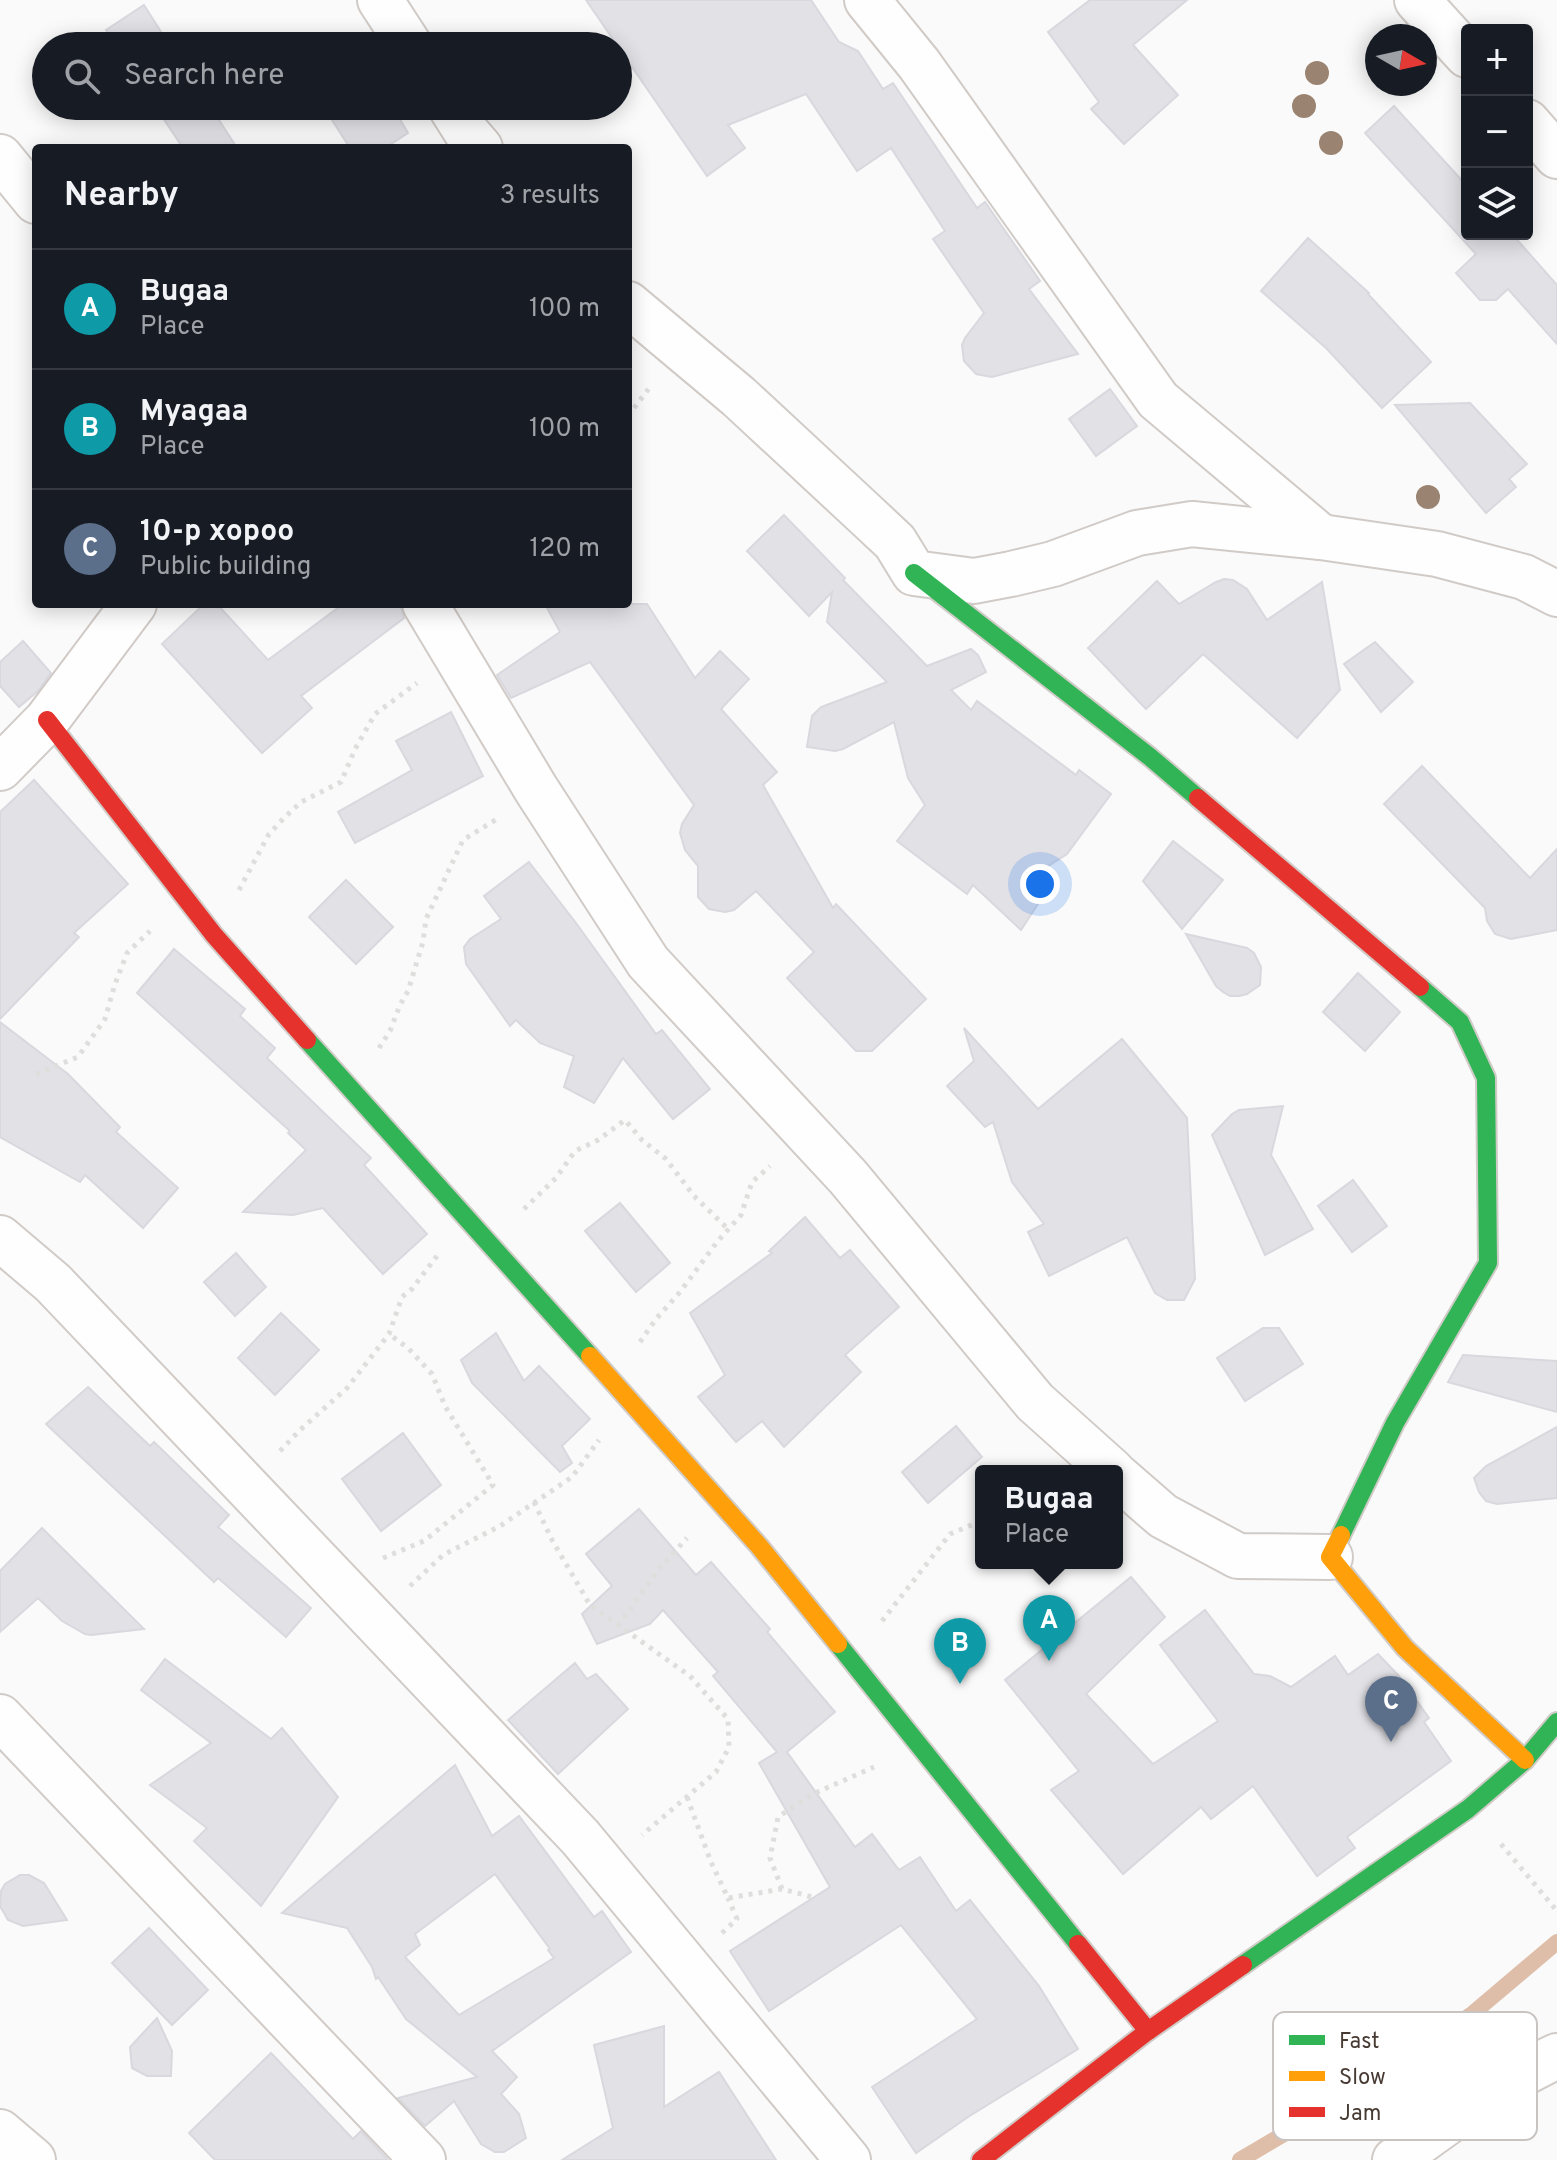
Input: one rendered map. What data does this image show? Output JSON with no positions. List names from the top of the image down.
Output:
{
  "legend": ["Fast", "Slow", "Jam"],
  "north": "right",
  "page": {
    "map_buttons": ["+", "−"],
    "search": "Search here",
    "heading": ["Nearby", "3 results"],
    "list": [
      {
        "mark": "A",
        "name": "Bugaa",
        "note": "Place",
        "value": "100 m"
      },
      {
        "mark": "B",
        "name": "Myagaa",
        "note": "Place",
        "value": "100 m"
      },
      {
        "mark": "C",
        "name": "10-р хороо",
        "note": "Public building",
        "value": "120 m"
      }
    ],
    "popup": ["Bugaa", "Place"],
    "pins": ["A", "B", "C"]
  }
}
